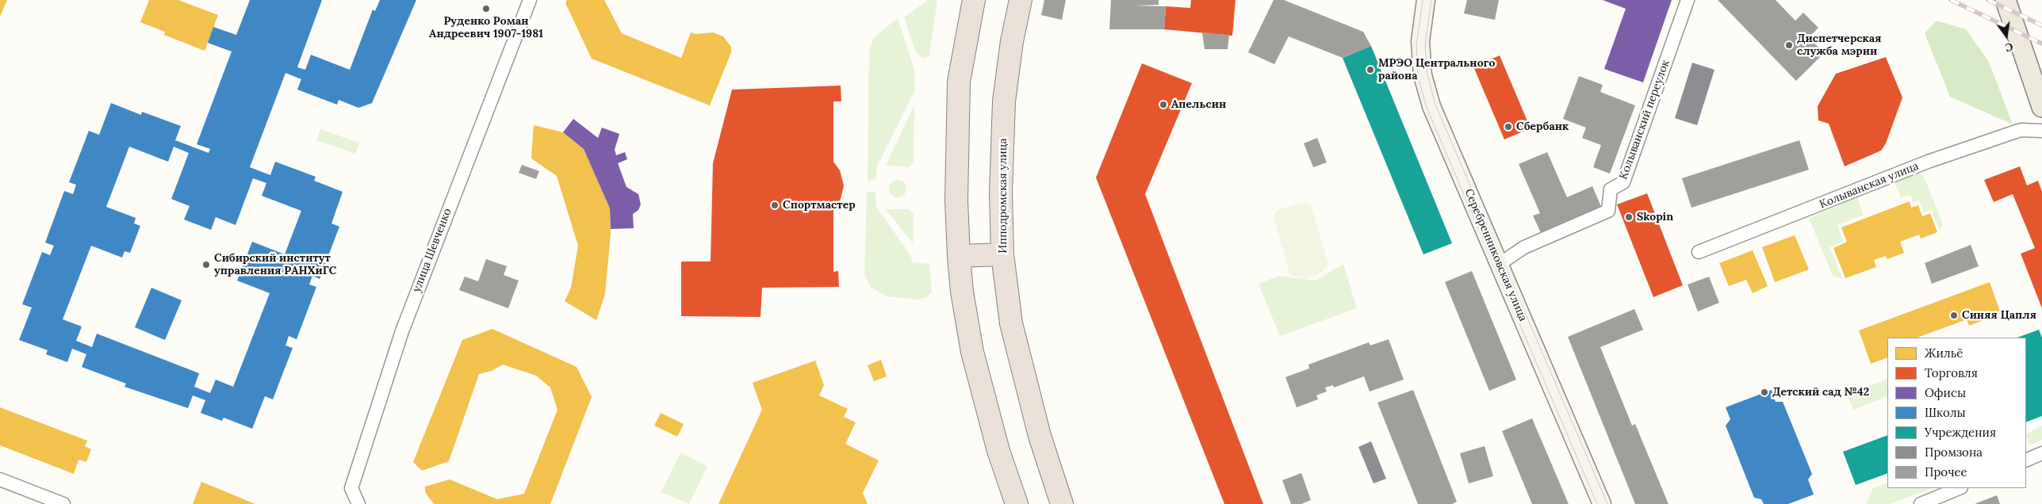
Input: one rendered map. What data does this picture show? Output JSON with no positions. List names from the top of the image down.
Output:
{
  "streets": {
    "highway": ["Ипподромская улица"],
    "street": [
      "Колыванский переулок",
      "Колыванская улица",
      "улица Шевченко",
      "Серебренниковская улица"
    ]
  },
  "crossings": [
    ["Колыванский переулок", "Серебренниковская улица"]
  ],
  "places": [
    "Руденко Роман Андреевич 1907-1981",
    "Диспетчерская служба мэрии",
    "МРЭО Центрального района",
    "Апельсин",
    "Сбербанк",
    "Спортмастер",
    "Skopin",
    "Сибирский институт управления РАНХиГС",
    "Синяя Цапля",
    "Детский сад №42"
  ],
  "legend": [
    "Жильё",
    "Торговля",
    "Офисы",
    "Школы",
    "Учреждения",
    "Промзона",
    "Прочее"
  ],
  "north": "bottom"
}
